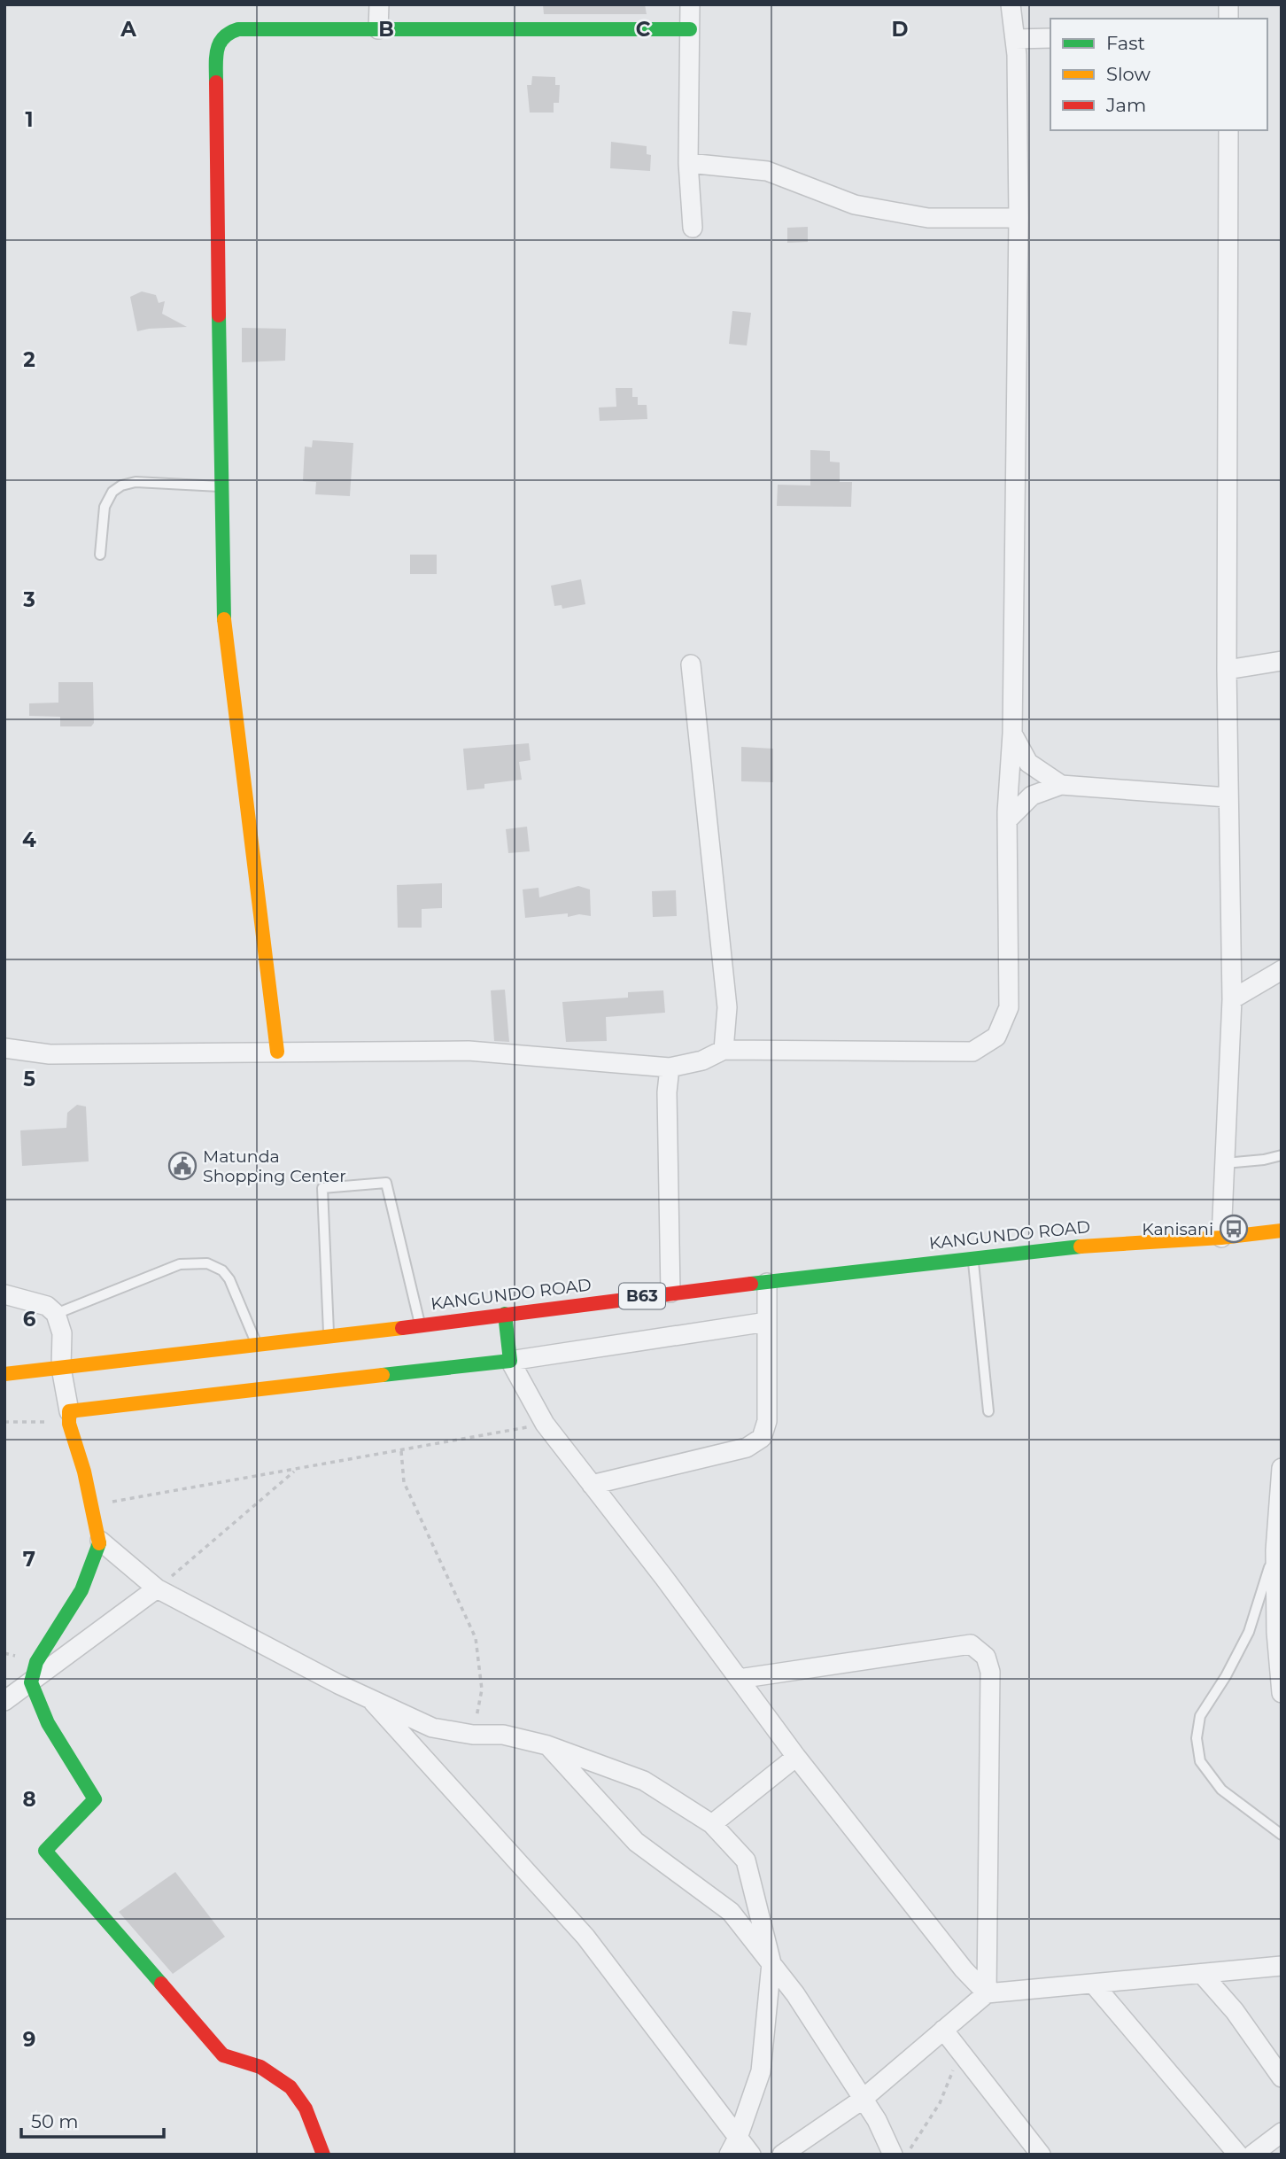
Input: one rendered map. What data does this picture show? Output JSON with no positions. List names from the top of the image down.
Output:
{
  "streets": {
    "main road": ["KANGUNDO ROAD", "B63"]
  },
  "places": {
    "public building": ["Matunda Shopping Center"],
    "bus stop": ["Kanisani"]
  },
  "legend": ["Fast", "Slow", "Jam"],
  "scale_bar": "50 m",
  "grid": {
    "columns": [
      "A",
      "B",
      "C",
      "D"
    ],
    "rows": [
      "1",
      "2",
      "3",
      "4",
      "5",
      "6",
      "7",
      "8",
      "9"
    ]
  }
}
